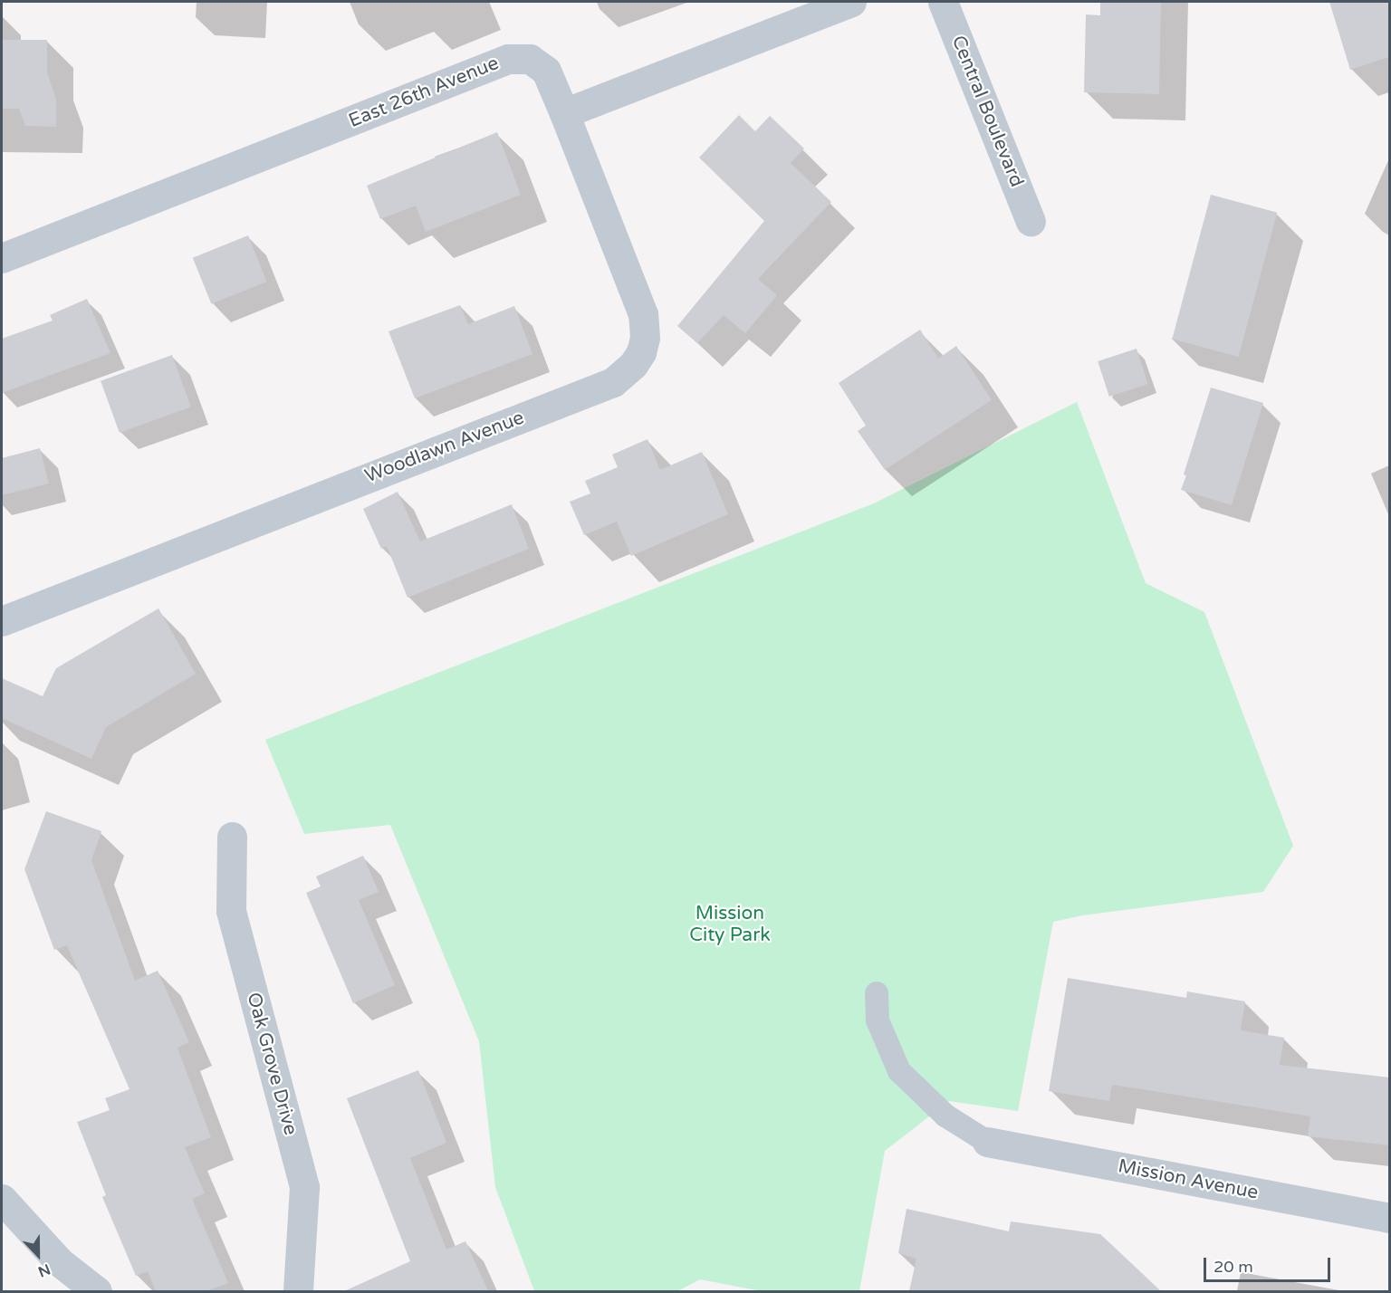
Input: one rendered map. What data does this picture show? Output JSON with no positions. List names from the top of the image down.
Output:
{
  "streets": {
    "street": [
      "East 26th Avenue",
      "Central Boulevard",
      "Woodlawn Avenue",
      "Oak Grove Drive",
      "Mission Avenue"
    ]
  },
  "crossings": [
    ["East 26th Avenue", "Woodlawn Avenue"]
  ],
  "parks": ["Mission City Park"],
  "scale_bar": "20 m",
  "north": "bottom"
}
